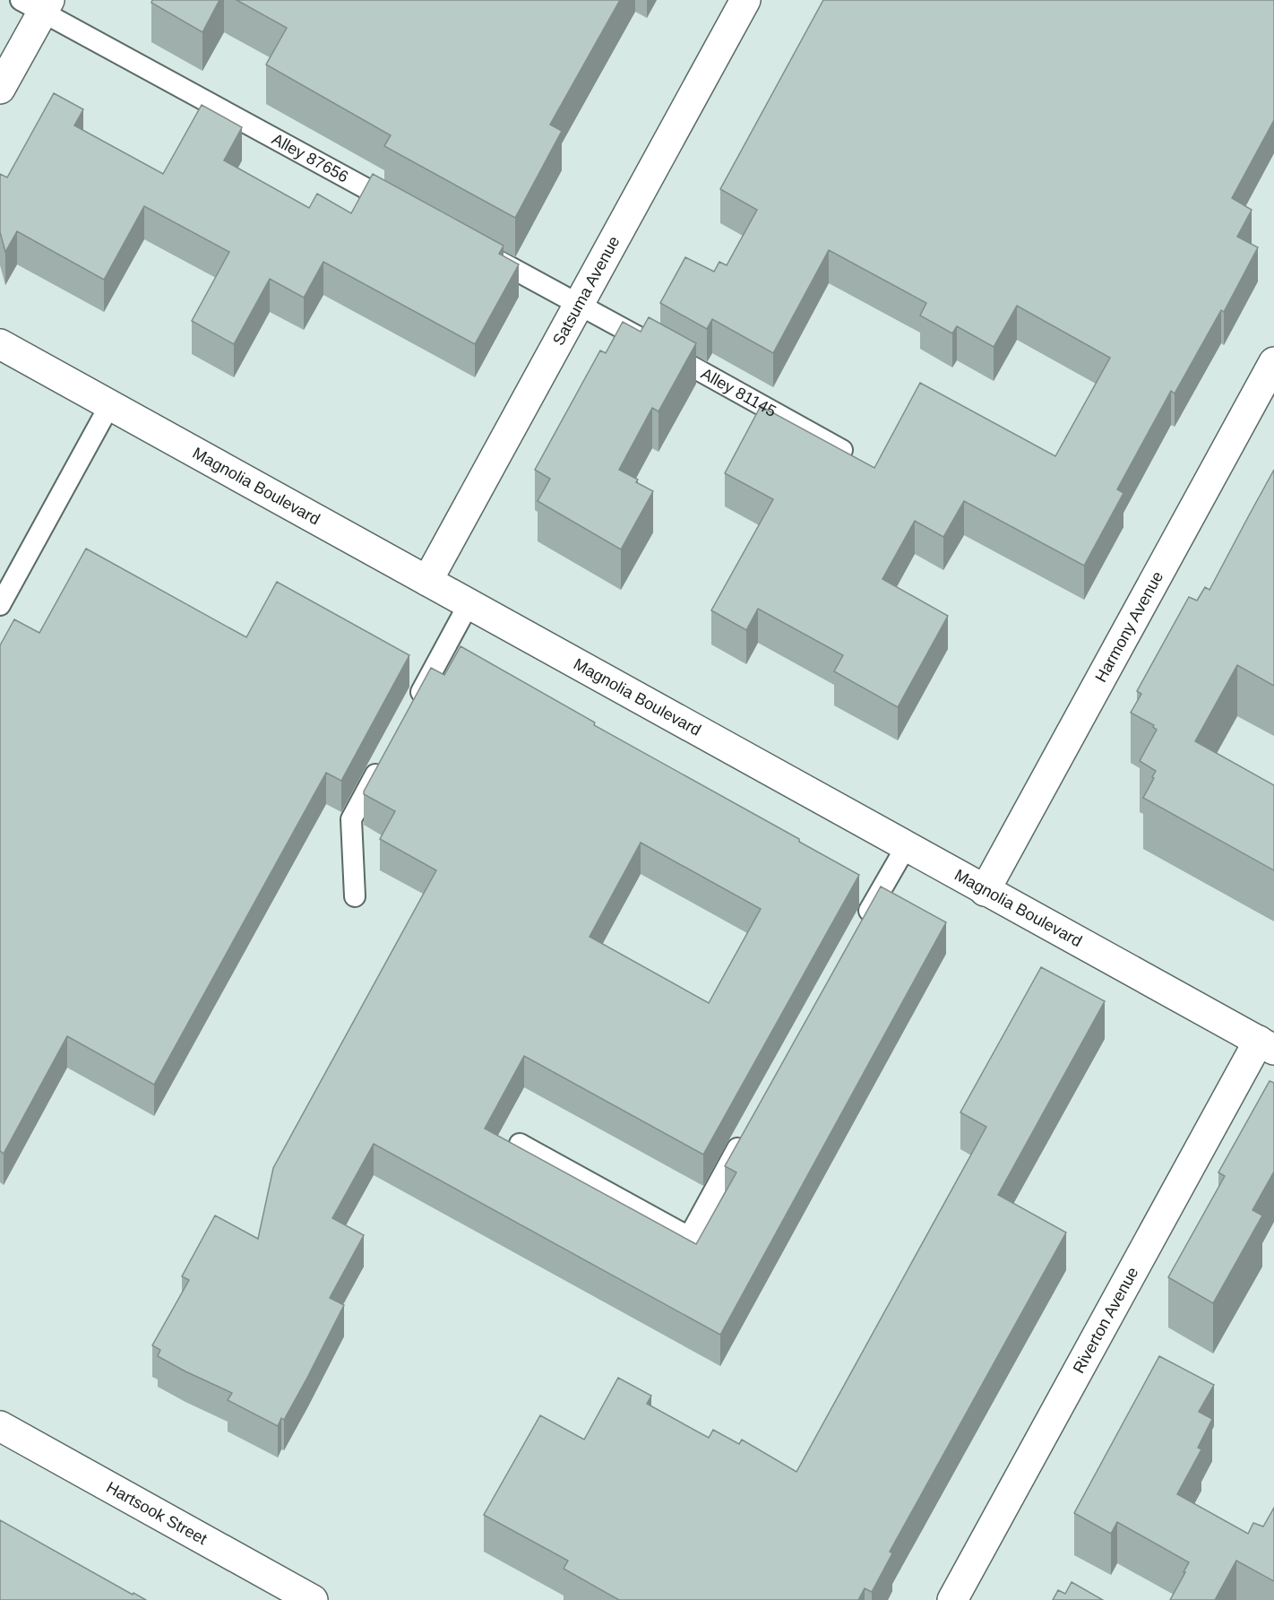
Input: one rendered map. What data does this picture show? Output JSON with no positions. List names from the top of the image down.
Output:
{
  "streets": {
    "street": [
      "Satsuma Avenue",
      "Magnolia Boulevard",
      "Harmony Avenue",
      "Riverton Avenue",
      "Hartsook Street"
    ],
    "lane": ["Alley 87656", "Alley 81145"]
  },
  "crossings": [
    ["Satsuma Avenue", "Alley 81145"],
    ["Satsuma Avenue", "Magnolia Boulevard"],
    ["Magnolia Boulevard", "Harmony Avenue"],
    ["Magnolia Boulevard", "Riverton Avenue"]
  ]
}
